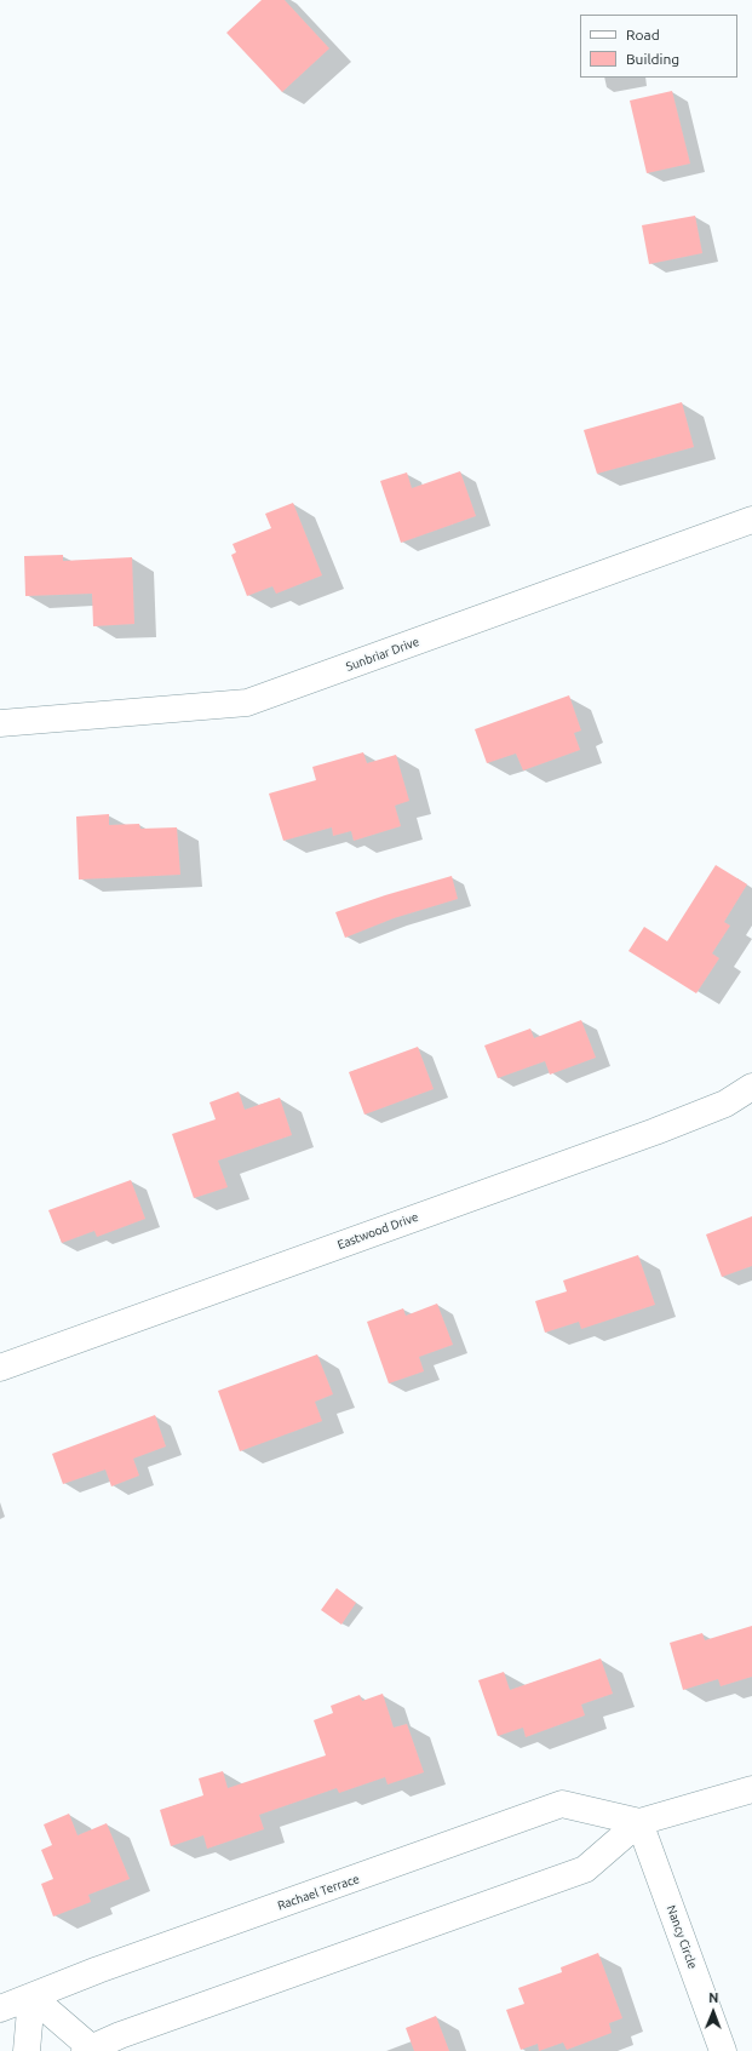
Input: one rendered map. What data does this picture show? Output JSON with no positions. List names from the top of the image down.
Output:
{
  "streets": {
    "street": [
      "Sunbriar Drive",
      "Eastwood Drive",
      "Rachael Terrace",
      "Nancy Circle"
    ]
  },
  "crossings": [
    ["Rachael Terrace", "Nancy Circle"]
  ],
  "legend": ["Road", "Building"],
  "north": "top"
}
